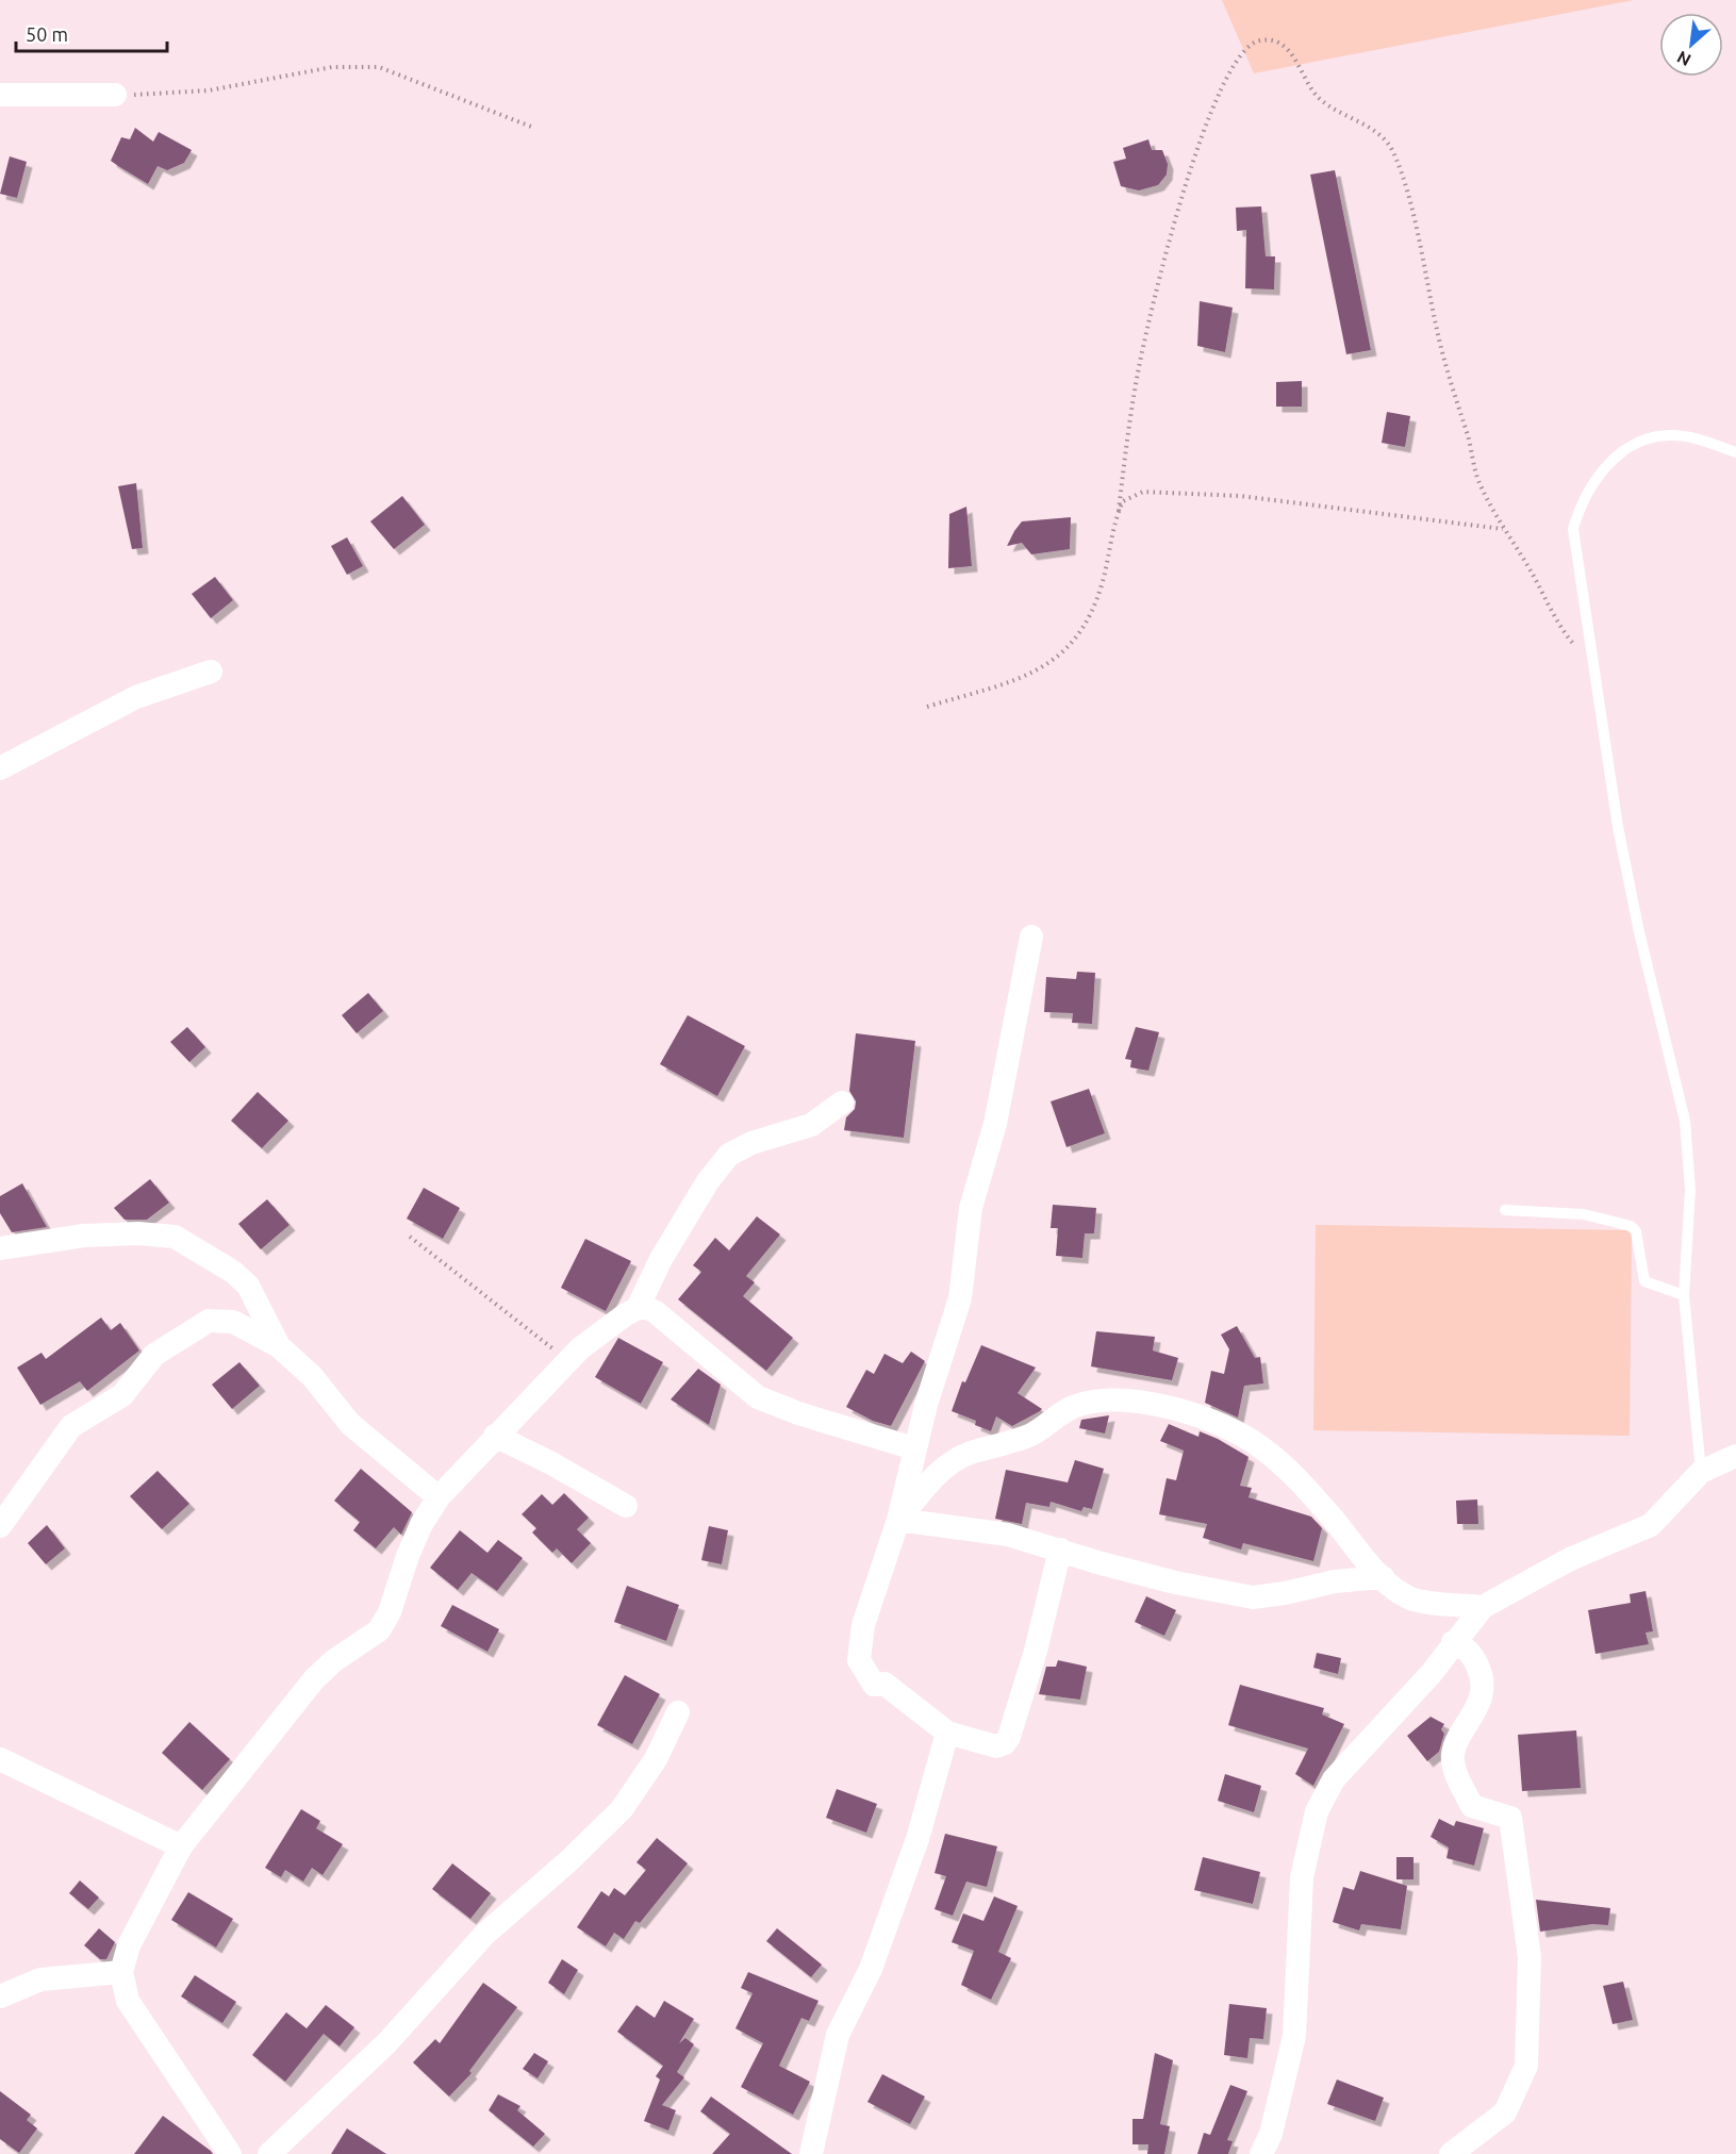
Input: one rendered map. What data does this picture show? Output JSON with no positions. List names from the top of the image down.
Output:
{
  "scale_bar": "50 m",
  "north": "bottom left"
}
